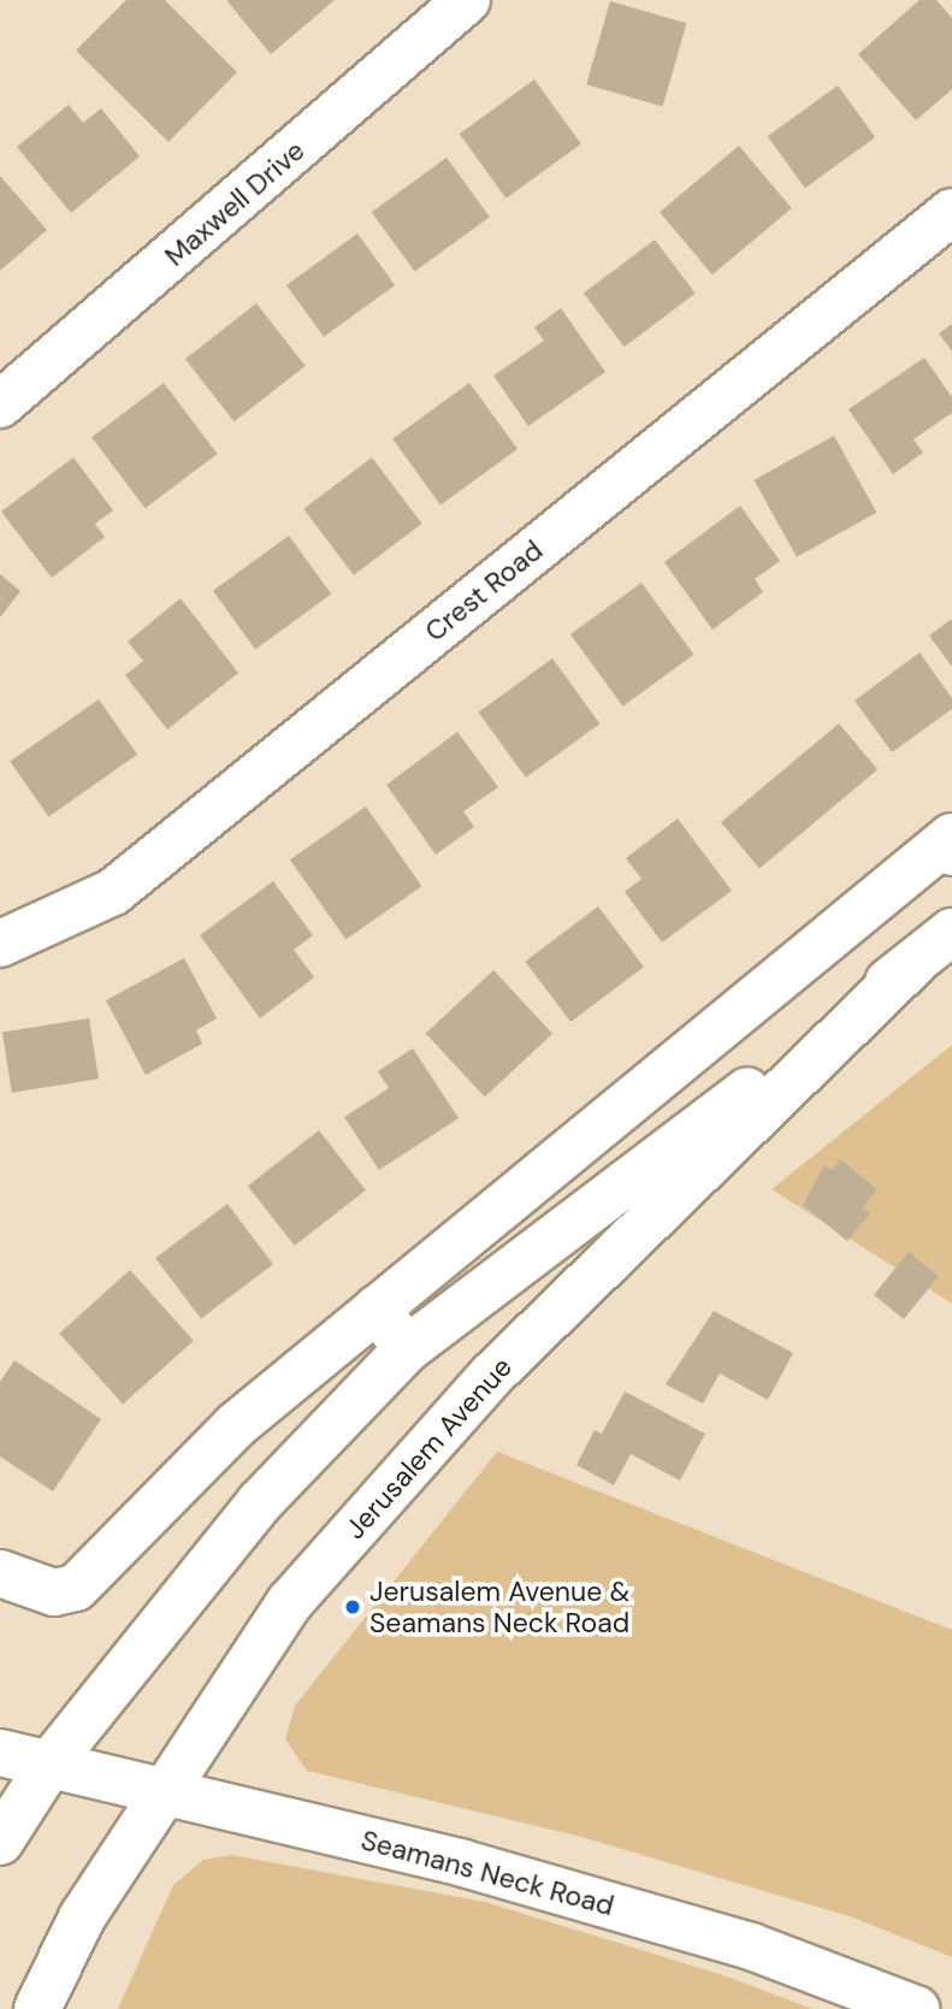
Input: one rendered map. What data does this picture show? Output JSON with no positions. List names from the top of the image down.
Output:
{
  "streets": {
    "main road": [
      "Maxwell Drive",
      "Crest Road",
      "Jerusalem Avenue",
      "Seamans Neck Road"
    ]
  },
  "crossings": [
    ["Jerusalem Avenue", "Seamans Neck Road"]
  ],
  "places": ["Jerusalem Avenue & Seamans Neck Road"]
}
